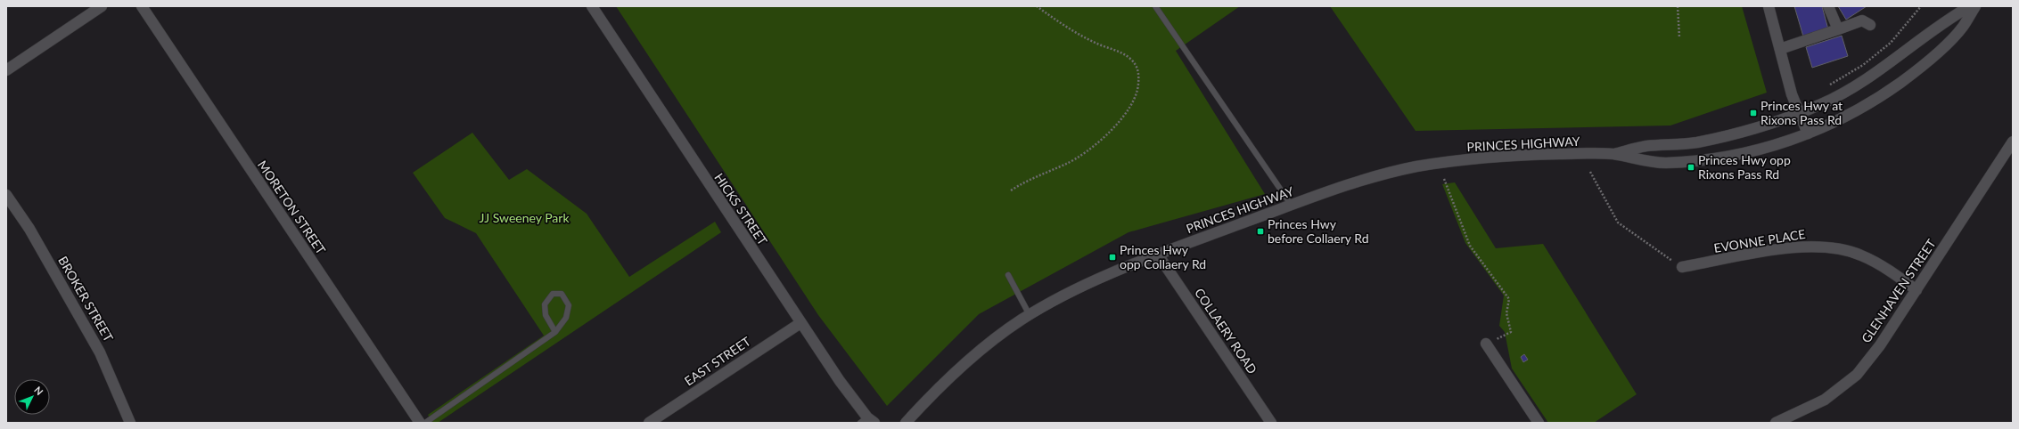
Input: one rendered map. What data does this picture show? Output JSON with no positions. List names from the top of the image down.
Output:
{
  "streets": {
    "street": [
      "PRINCES HIGHWAY",
      "MORETON STREET",
      "HICKS STREET",
      "EVONNE PLACE",
      "GLENHAVEN STREET",
      "BROKER STREET",
      "COLLAERY ROAD",
      "EAST STREET"
    ]
  },
  "crossings": [
    ["PRINCES HIGHWAY", "COLLAERY ROAD"],
    ["HICKS STREET", "EAST STREET"],
    ["EVONNE PLACE", "GLENHAVEN STREET"]
  ],
  "parks": ["JJ Sweeney Park"],
  "places": {
    "transit": [
      "Princes Hwy at Rixons Pass Rd",
      "Princes Hwy opp Rixons Pass Rd",
      "Princes Hwy before Collaery Rd",
      "Princes Hwy opp Collaery Rd"
    ]
  },
  "north": "top right"
}
